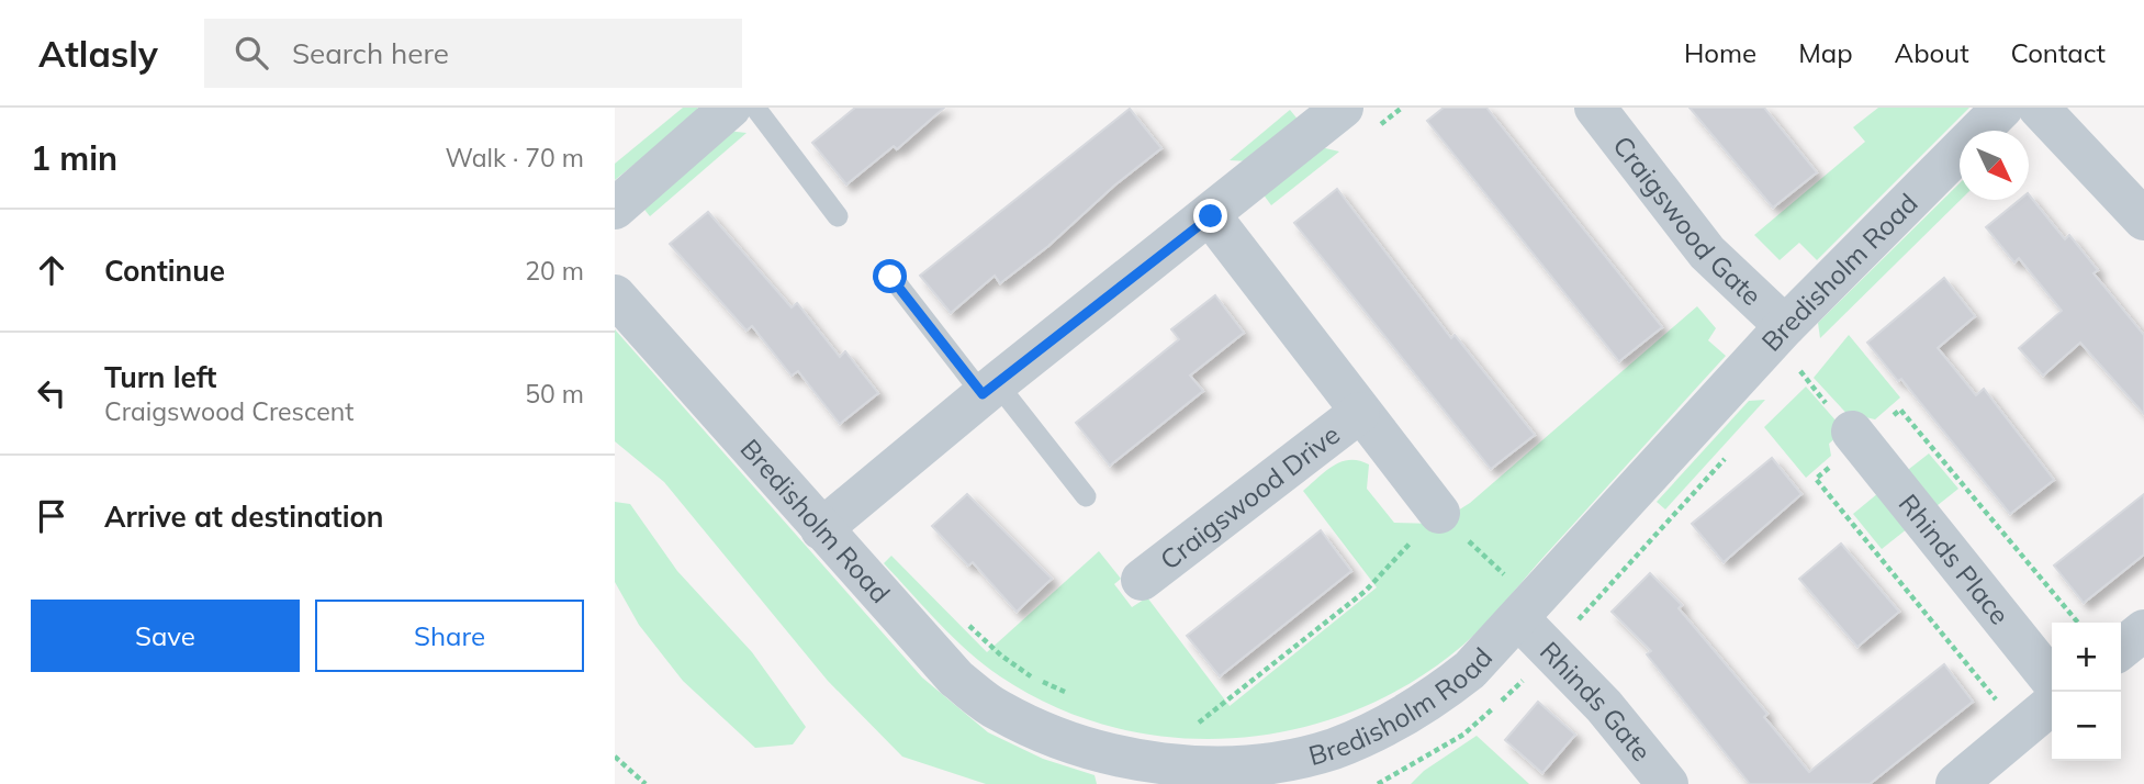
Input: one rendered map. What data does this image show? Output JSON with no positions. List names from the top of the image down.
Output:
{
  "streets": {
    "street": [
      "Craigswood Gate",
      "Bredisholm Road",
      "Craigswood Drive",
      "Rhinds Place",
      "Rhinds Gate"
    ]
  },
  "crossings": [
    ["Craigswood Gate", "Bredisholm Road"],
    ["Bredisholm Road", "Rhinds Gate"]
  ],
  "north": "bottom right",
  "page": {
    "header": "Atlasly",
    "search": "Search here",
    "nav": [
      "Home",
      "Map",
      "About",
      "Contact"
    ],
    "heading": ["1 min", "Walk · 70 m"],
    "list": [
      ["Continue", "20 m"],
      ["Turn left", "Craigswood Crescent", "50 m"],
      "Arrive at destination"
    ],
    "buttons": ["Save", "Share"],
    "map_buttons": ["+", "−"]
  }
}
